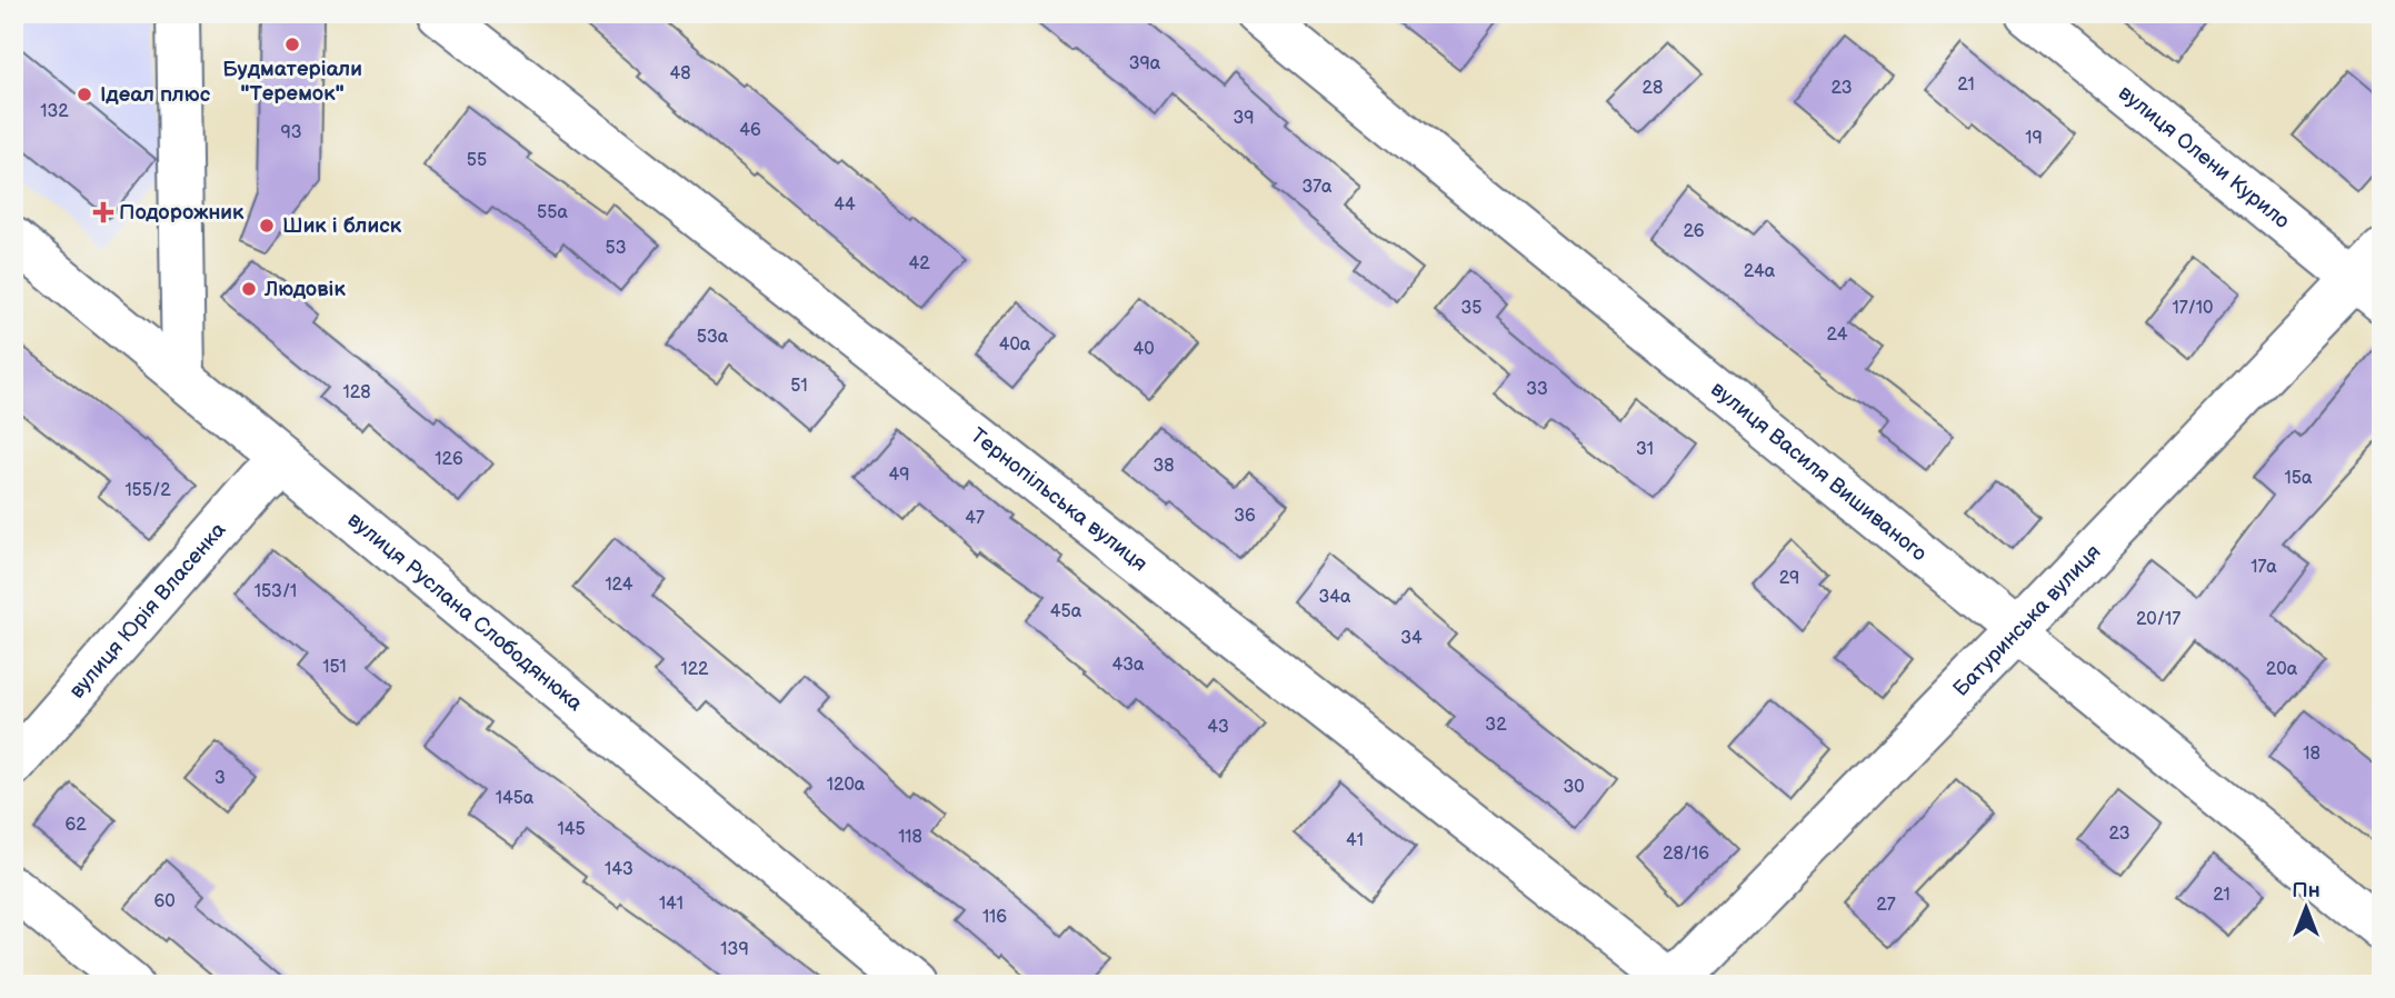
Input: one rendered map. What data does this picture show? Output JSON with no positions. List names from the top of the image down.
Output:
{
  "streets": {
    "street": [
      "вулиця Олени Курило",
      "вулиця Василя Вишиваного",
      "Тернопільська вулиця",
      "вулиця Юрія Власенка",
      "вулиця Руслана Слободянюка",
      "Батуринська вулиця"
    ]
  },
  "crossings": [
    ["вулиця Олени Курило", "Батуринська вулиця"],
    ["вулиця Василя Вишиваного", "Батуринська вулиця"],
    ["Тернопільська вулиця", "Батуринська вулиця"],
    ["вулиця Юрія Власенка", "вулиця Руслана Слободянюка"]
  ],
  "places": {
    "other": [
      "Будматеріали \"Теремок\"",
      "Ідеал плюс",
      "Шик і блиск",
      "Людовік"
    ],
    "health": ["Подорожник"]
  },
  "house_numbers": [
    "39а",
    "48",
    "21",
    "28",
    "23",
    "132",
    "39",
    "46",
    "93",
    "19",
    "55",
    "37а",
    "44",
    "55а",
    "26",
    "53",
    "42",
    "24а",
    "35",
    "17/10",
    "24",
    "53а",
    "40а",
    "40",
    "51",
    "33",
    "128",
    "31",
    "126",
    "38",
    "49",
    "15а",
    "155/2",
    "36",
    "47",
    "17а",
    "29",
    "124",
    "153/1",
    "34а",
    "45а",
    "20/17",
    "34",
    "43а",
    "151",
    "122",
    "20а",
    "32",
    "43",
    "18",
    "3",
    "120а",
    "30",
    "145а",
    "62",
    "145",
    "23",
    "118",
    "41",
    "28/16",
    "143",
    "21",
    "60",
    "141",
    "27",
    "116",
    "139"
  ],
  "north": "top"
}
